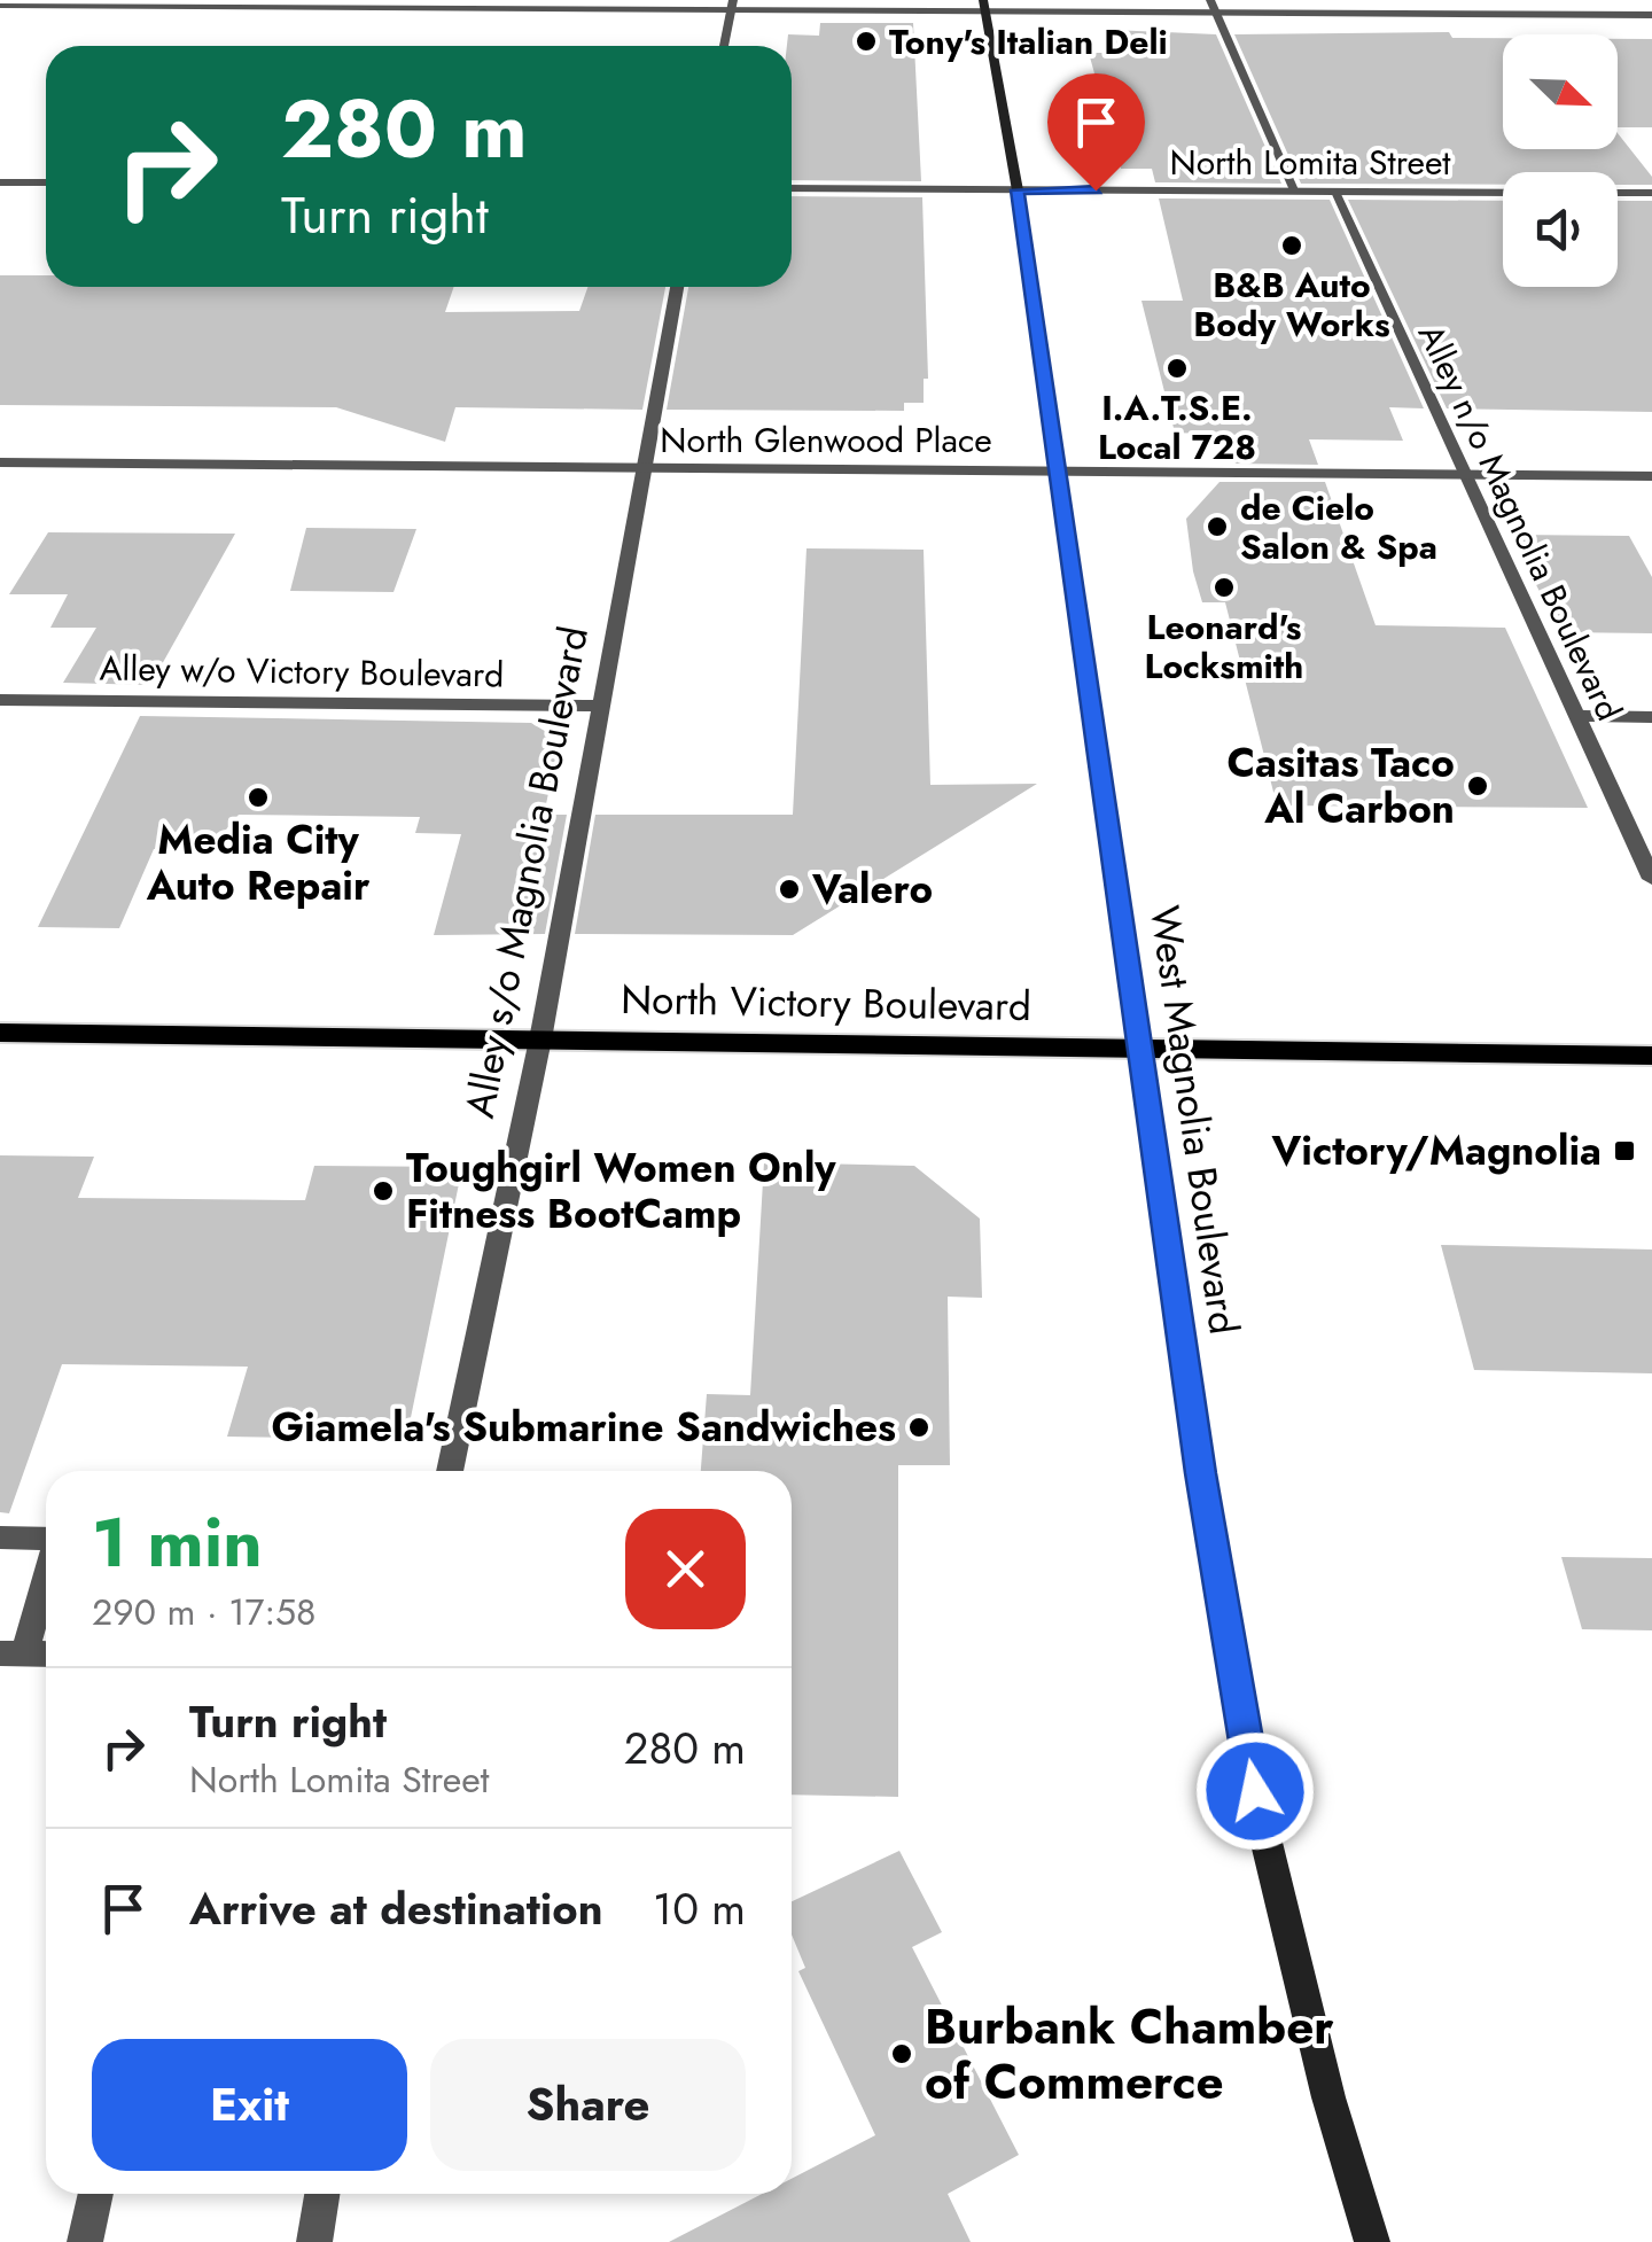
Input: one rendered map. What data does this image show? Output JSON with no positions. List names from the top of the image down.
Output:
{
  "streets": {
    "main road": ["North Victory Boulevard", "West Magnolia Boulevard"],
    "street": [
      "North Lomita Street",
      "North Glenwood Place",
      "Alley n/o Magnolia Boulevard",
      "Alley w/o Victory Boulevard",
      "Alley s/o Magnolia Boulevard"
    ]
  },
  "crossings": [
    ["North Lomita Street", "Alley n/o Magnolia Boulevard"],
    ["North Lomita Street", "West Magnolia Boulevard"],
    ["North Glenwood Place", "Alley n/o Magnolia Boulevard"],
    ["North Glenwood Place", "Alley s/o Magnolia Boulevard"],
    ["North Glenwood Place", "West Magnolia Boulevard"],
    ["Alley w/o Victory Boulevard", "Alley s/o Magnolia Boulevard"],
    ["Alley s/o Magnolia Boulevard", "North Victory Boulevard"],
    ["North Victory Boulevard", "West Magnolia Boulevard"]
  ],
  "places": {
    "other": [
      "Tony's Italian Deli",
      "B&B Auto Body Works",
      "I.A.T.S.E. Local 728",
      "de Cielo Salon & Spa",
      "Leonard's Locksmith",
      "Casitas Taco Al Carbon",
      "Media City Auto Repair",
      "Valero",
      "Toughgirl Women Only Fitness BootCamp",
      "Giamela's Submarine Sandwiches",
      "Burbank Chamber of Commerce"
    ],
    "transit": ["Victory/Magnolia"]
  },
  "north": "bottom right",
  "page": {
    "turn": ["280 m", "Turn right"],
    "heading": ["1 min", "290 m · 17:58"],
    "list": [
      {
        "name": "Turn right",
        "note": "North Lomita Street",
        "value": "280 m"
      },
      {
        "name": "Arrive at destination",
        "value": "10 m"
      }
    ],
    "buttons": ["Exit", "Share"]
  }
}
